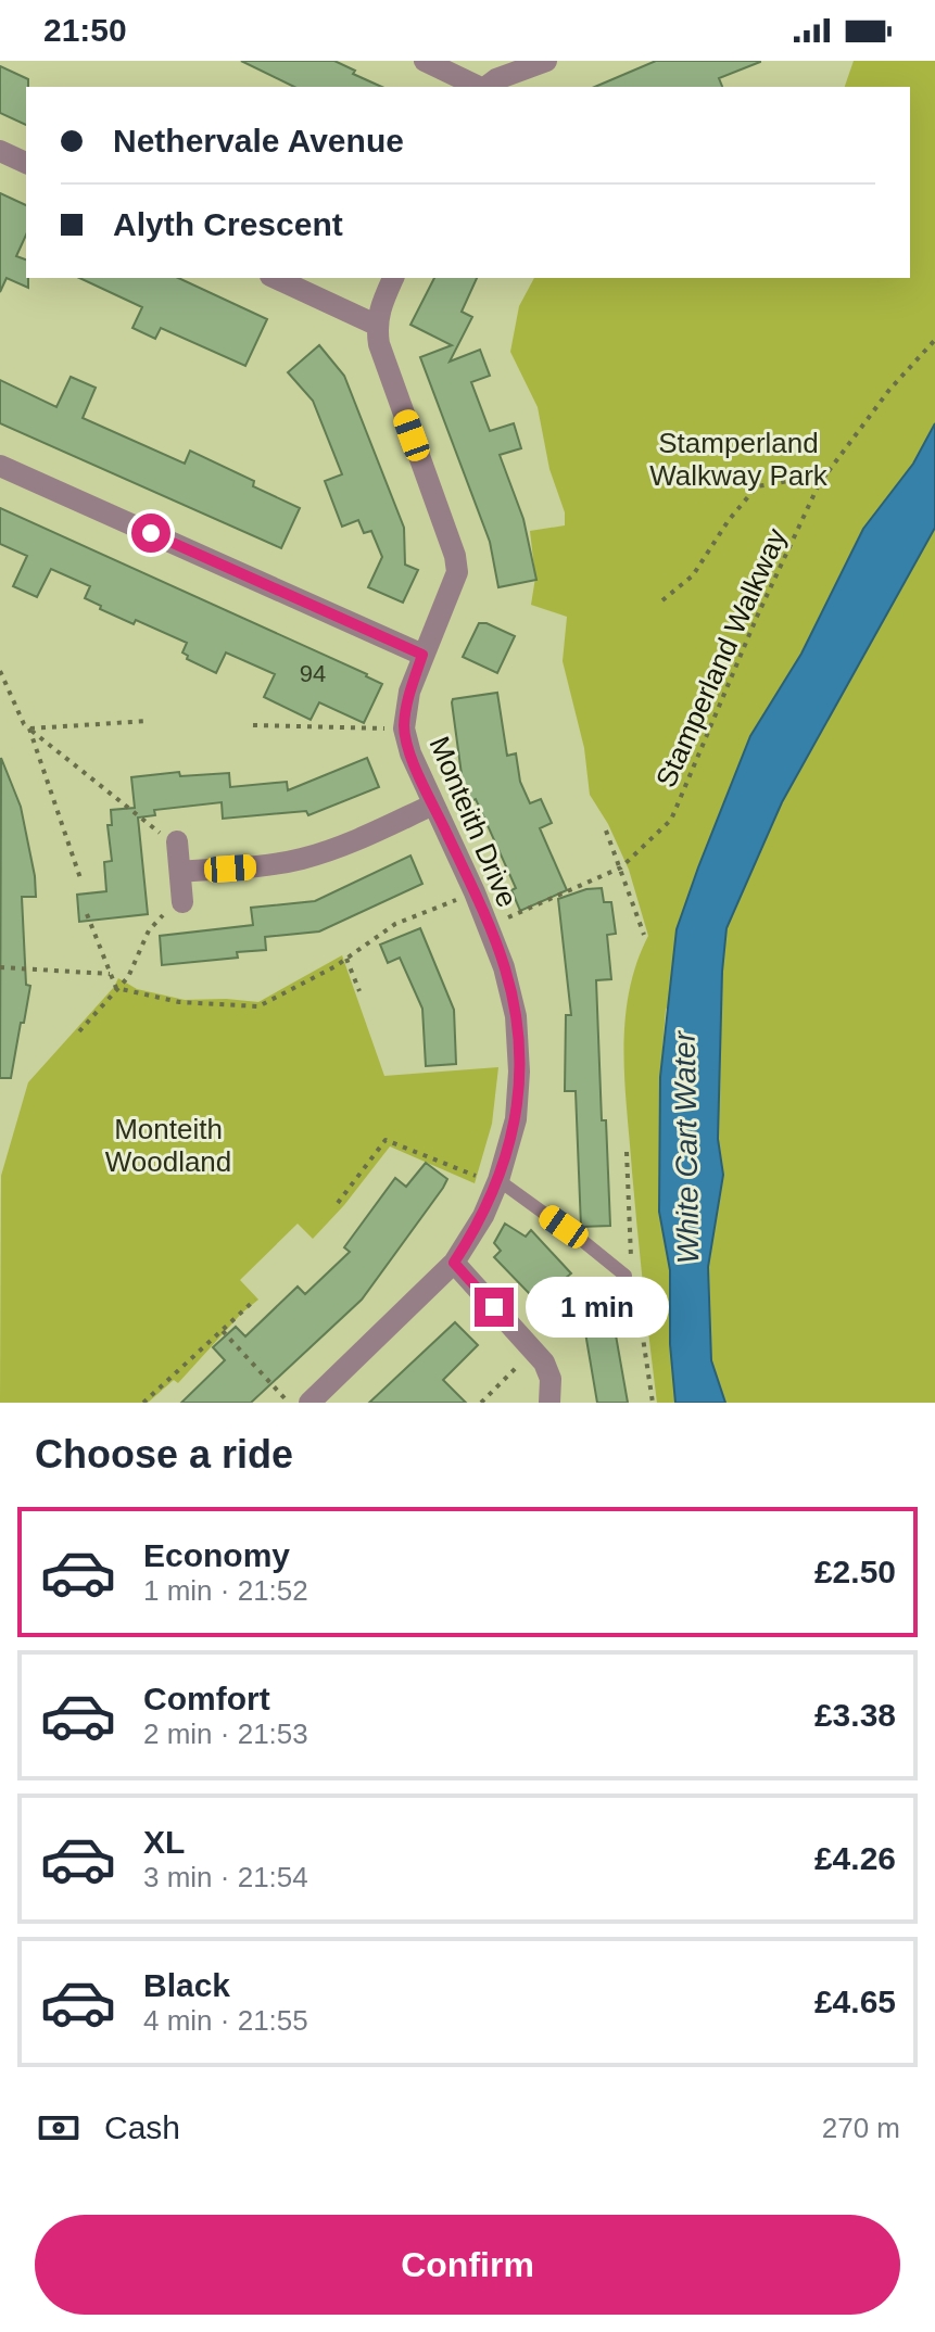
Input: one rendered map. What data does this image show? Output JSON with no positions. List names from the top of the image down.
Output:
{
  "streets": {
    "street": ["Monteith Drive"],
    "path": ["Stamperland Walkway"]
  },
  "crossings": [
    ["Stamperland Walkway", "Monteith Drive"]
  ],
  "water": ["White Cart Water"],
  "parks": ["Stamperland Walkway Park", "Monteith Woodland"],
  "house_numbers": ["94"],
  "page": {
    "status": "21:50",
    "banner": ["Nethervale Avenue", "Alyth Crescent"],
    "bubble": "1 min",
    "heading": "Choose a ride",
    "list": [
      {
        "name": "Economy",
        "note": "1 min · 21:52",
        "value": "£2.50"
      },
      {
        "name": "Comfort",
        "note": "2 min · 21:53",
        "value": "£3.38"
      },
      {
        "name": "XL",
        "note": "3 min · 21:54",
        "value": "£4.26"
      },
      {
        "name": "Black",
        "note": "4 min · 21:55",
        "value": "£4.65"
      }
    ],
    "pay": ["Cash", "270 m"],
    "buttons": "Confirm"
  }
}
